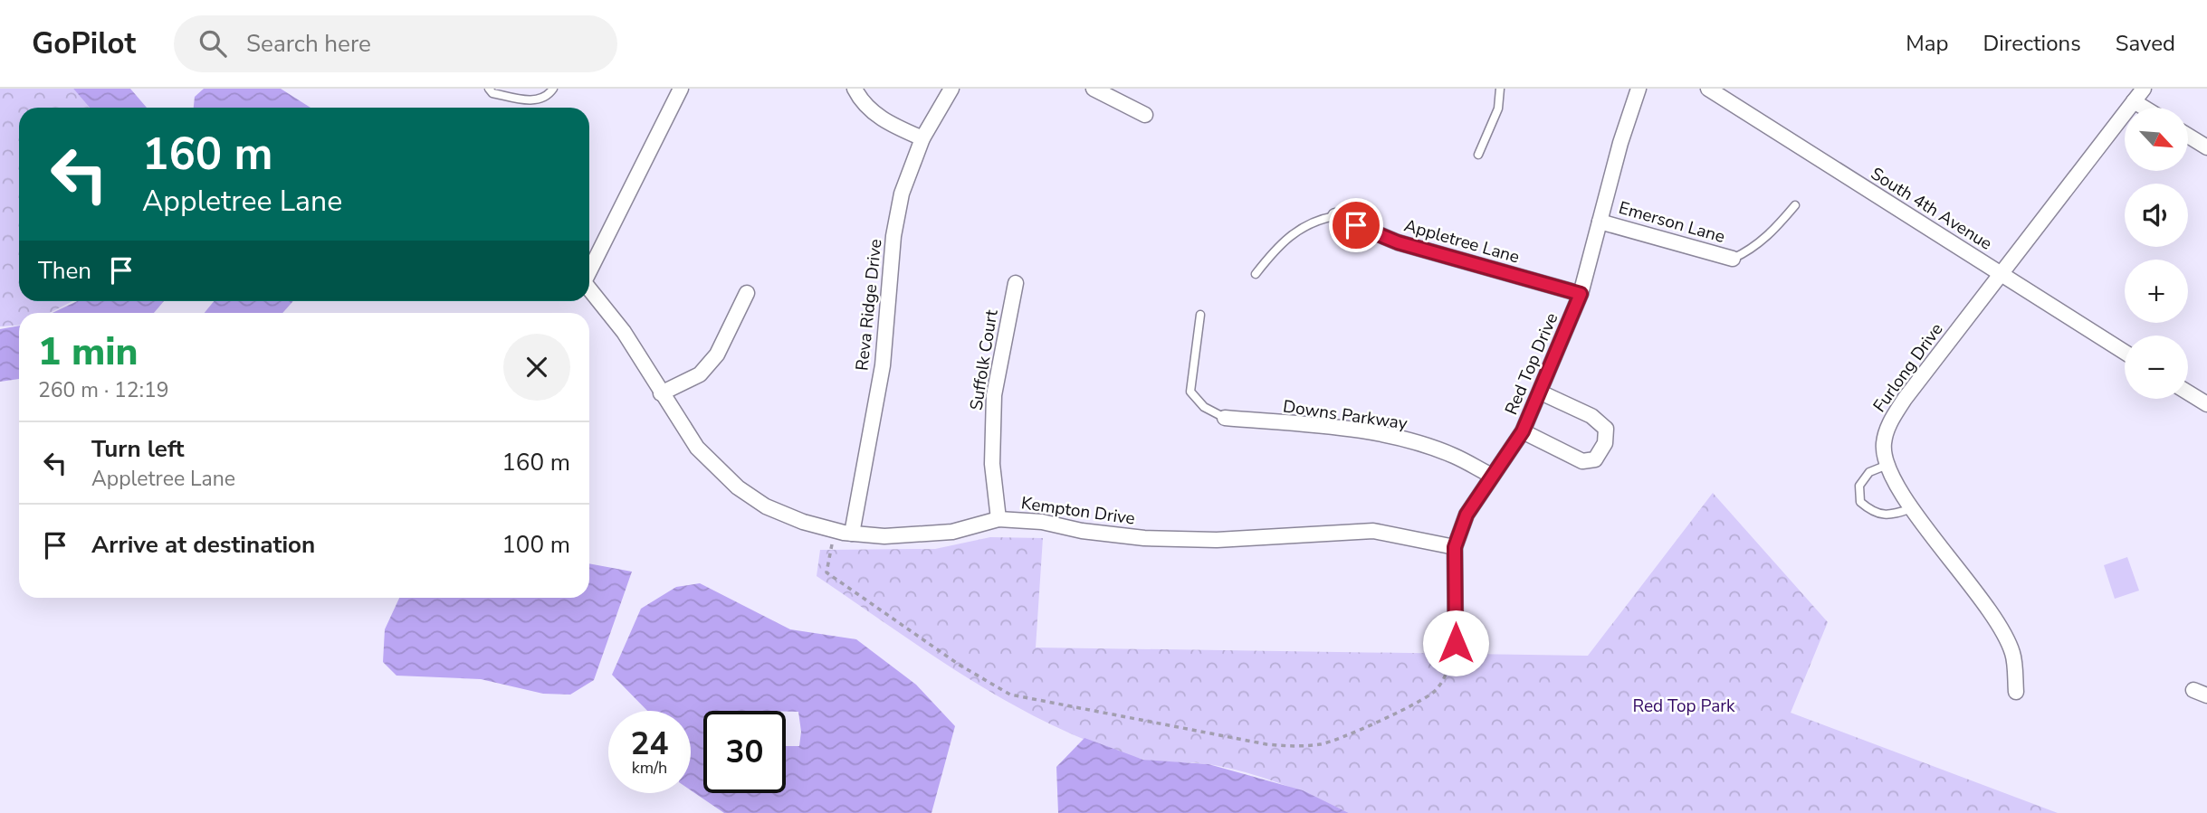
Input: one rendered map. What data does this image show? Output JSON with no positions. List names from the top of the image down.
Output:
{
  "streets": {
    "street": [
      "South 4th Avenue",
      "Emerson Lane",
      "Appletree Lane",
      "Reva Ridge Drive",
      "Suffolk Court",
      "Red Top Drive",
      "Furlong Drive",
      "Downs Parkway",
      "Kempton Drive"
    ]
  },
  "crossings": [
    ["South 4th Avenue", "Furlong Drive"],
    ["Emerson Lane", "Red Top Drive"],
    ["Appletree Lane", "Red Top Drive"],
    ["Reva Ridge Drive", "Kempton Drive"],
    ["Suffolk Court", "Kempton Drive"],
    ["Red Top Drive", "Downs Parkway"],
    ["Red Top Drive", "Kempton Drive"]
  ],
  "parks": ["Red Top Park"],
  "north": "bottom right",
  "page": {
    "header": "GoPilot",
    "search": "Search here",
    "nav": ["Map", "Directions", "Saved"],
    "map_buttons": ["+", "−"],
    "turn": ["160 m", "Appletree Lane"],
    "then": "Then",
    "heading": ["1 min", "260 m · 12:19"],
    "list": [
      {
        "name": "Turn left",
        "note": "Appletree Lane",
        "value": "160 m"
      },
      {
        "name": "Arrive at destination",
        "value": "100 m"
      }
    ],
    "speed": "24 km/h",
    "limit": "30"
  }
}
